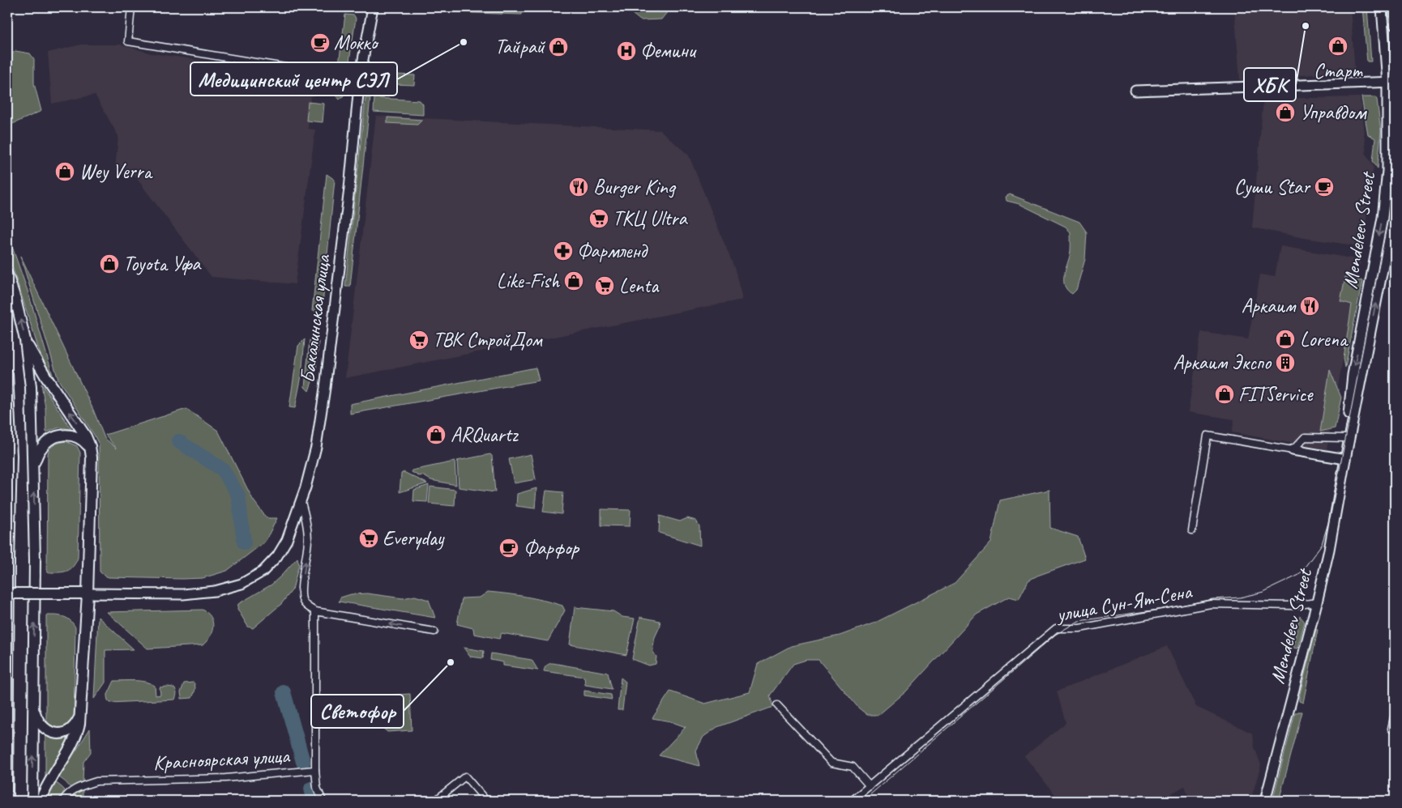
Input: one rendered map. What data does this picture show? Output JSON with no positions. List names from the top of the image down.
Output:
{
  "streets": {
    "main road": ["Mendeleev Street", "Бакалинская улица"],
    "street": ["улица Сун-Ят-Сена", "Красноярская улица"]
  },
  "crossings": [
    ["Mendeleev Street", "улица Сун-Ят-Сена"]
  ],
  "places": {
    "other": ["ХБК", "Медицинский центр СЭЛ", "Светофор"],
    "cafe": ["Мокко", "Суши Star", "Фарфор"],
    "shop": [
      "Старт",
      "Тайрай",
      "Управдом",
      "Wey Verra",
      "Toyota Уфа",
      "Like-Fish",
      "Lorena",
      "FITService",
      "ARQuartz"
    ],
    "hospital": ["Фемини"],
    "restaurant": ["Burger King", "Аркаим"],
    "supermarket": [
      "ТКЦ Ultra",
      "Lenta",
      "ТВК СтройДом",
      "Everyday"
    ],
    "pharmacy": ["Фармленд"],
    "building": ["Аркаим Экспо"]
  }
}
